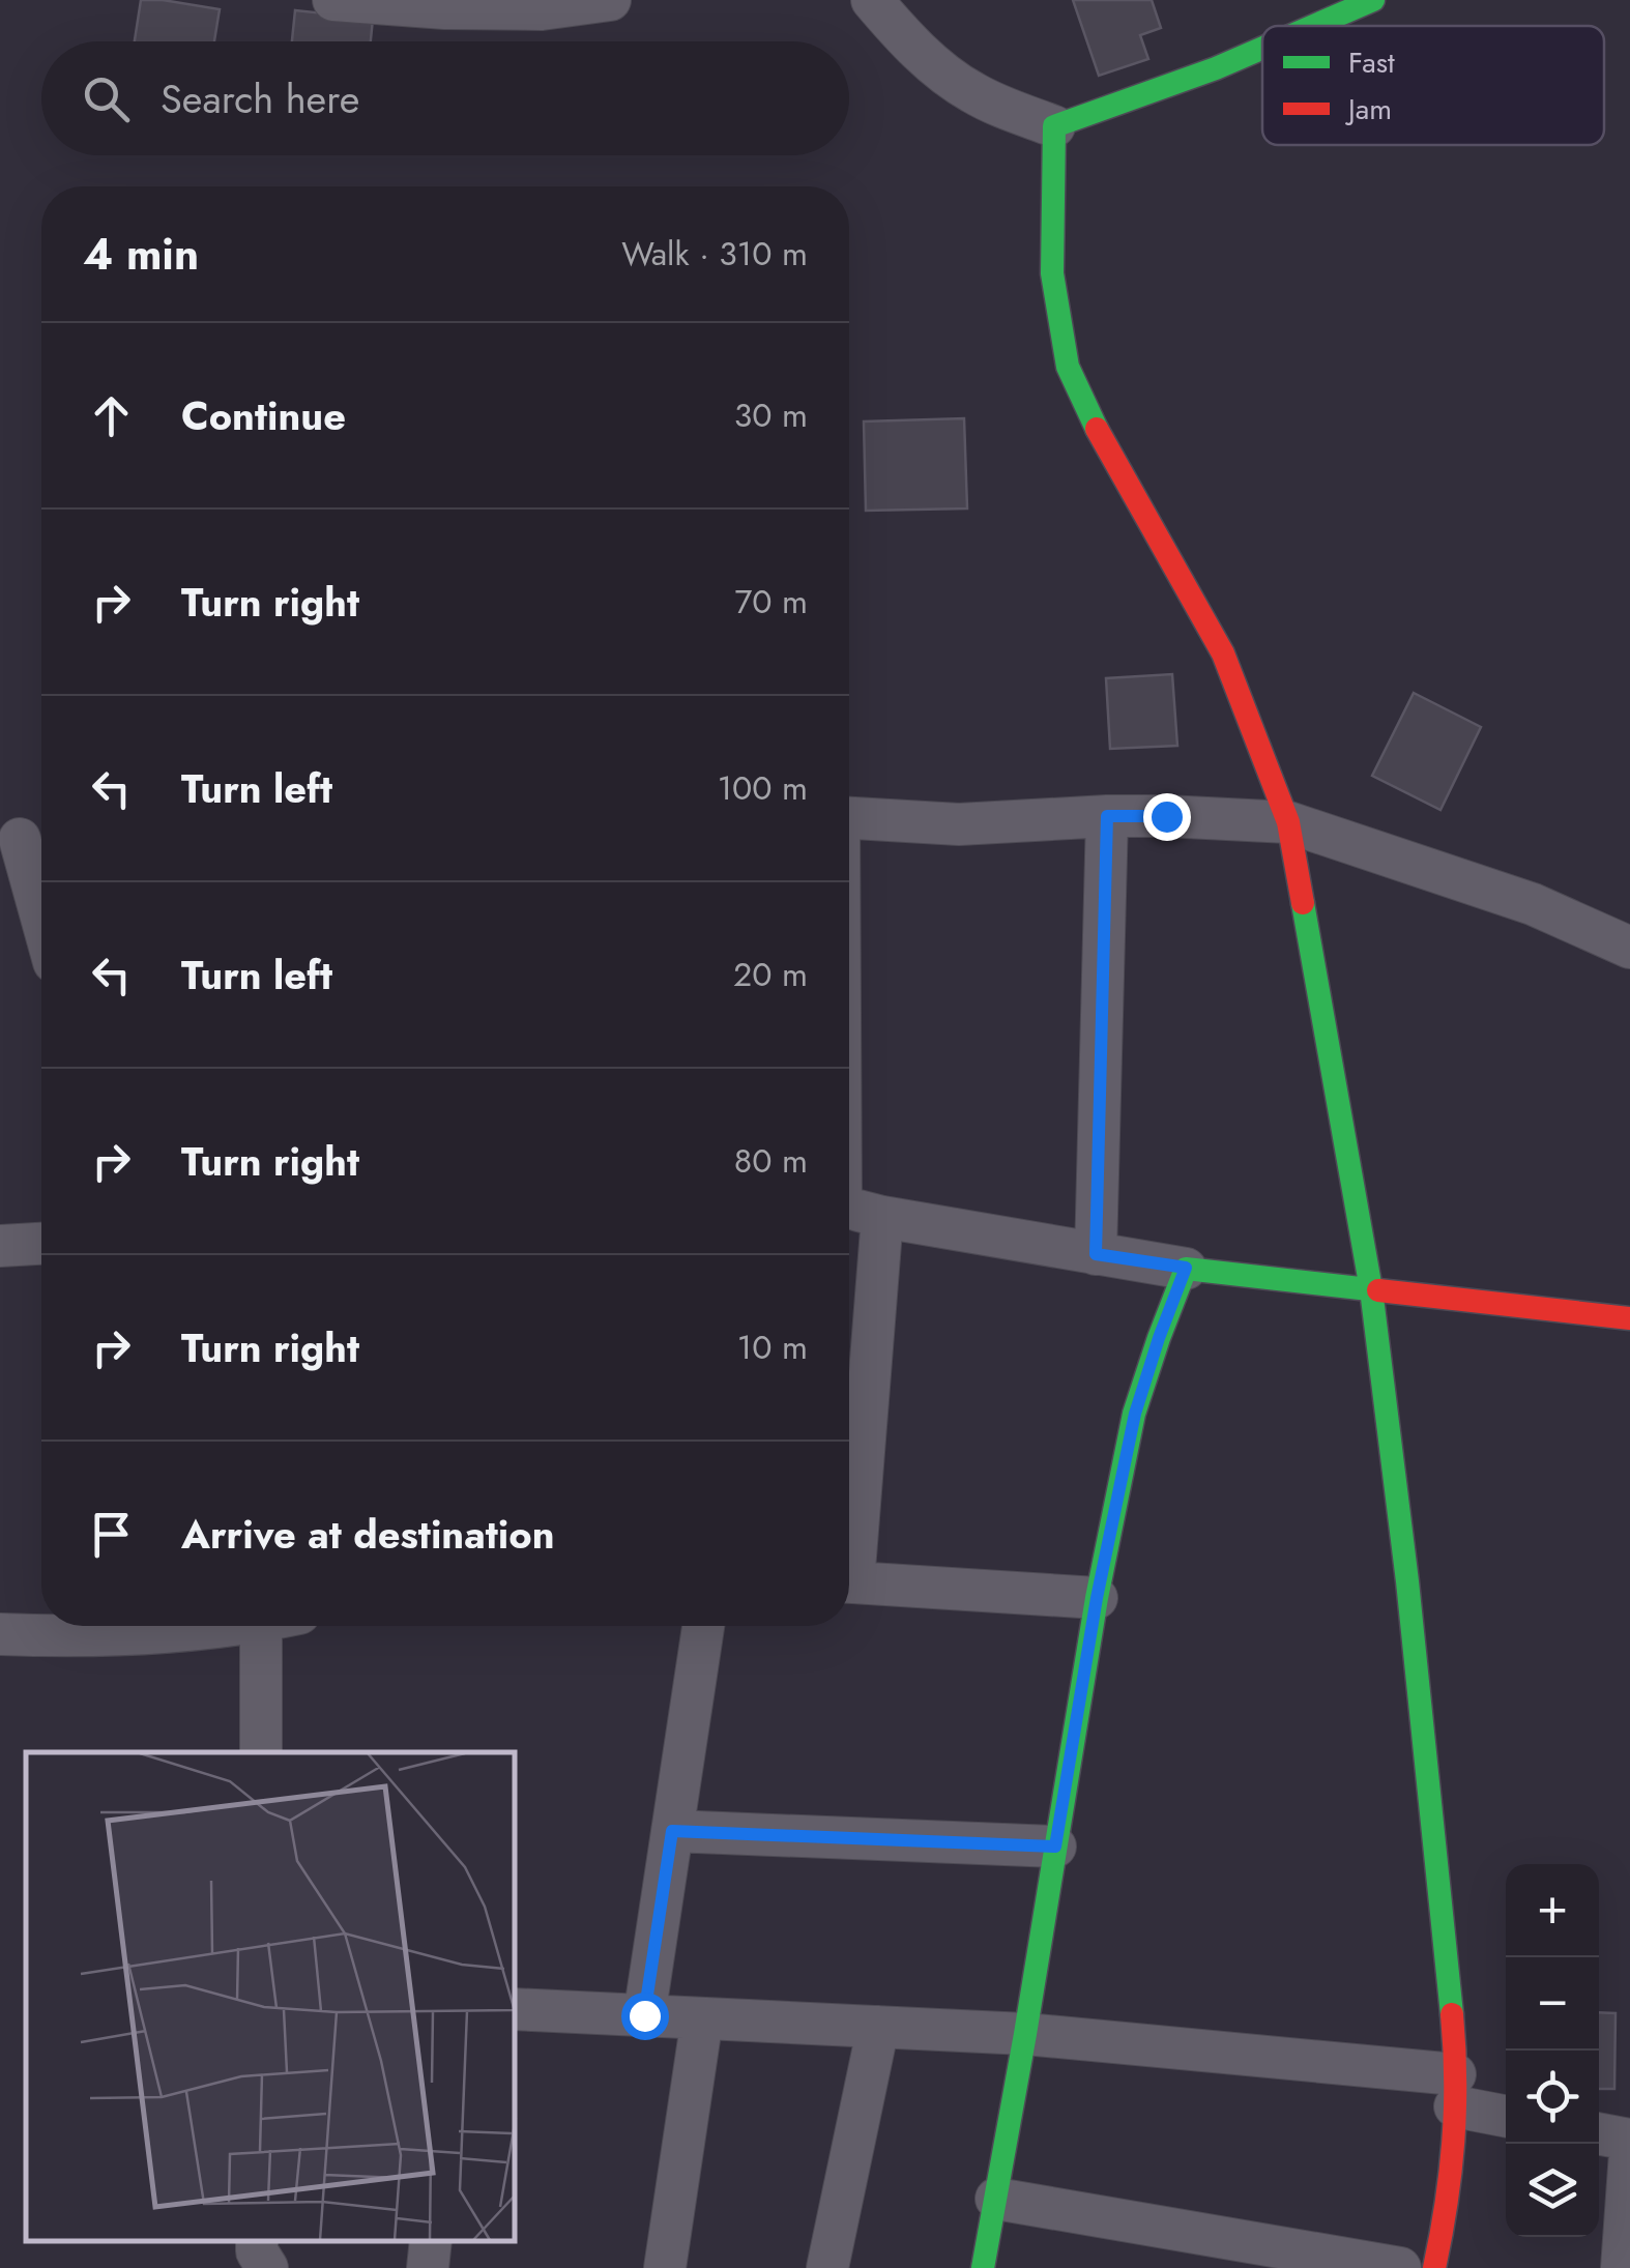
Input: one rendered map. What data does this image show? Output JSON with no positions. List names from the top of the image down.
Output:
{
  "legend": ["Fast", "Jam"],
  "page": {
    "search": "Search here",
    "heading": ["4 min", "Walk · 310 m"],
    "list": [
      ["Continue", "30 m"],
      ["Turn right", "70 m"],
      ["Turn left", "100 m"],
      ["Turn left", "20 m"],
      ["Turn right", "80 m"],
      ["Turn right", "10 m"],
      "Arrive at destination"
    ],
    "map_buttons": ["+", "−"]
  }
}
